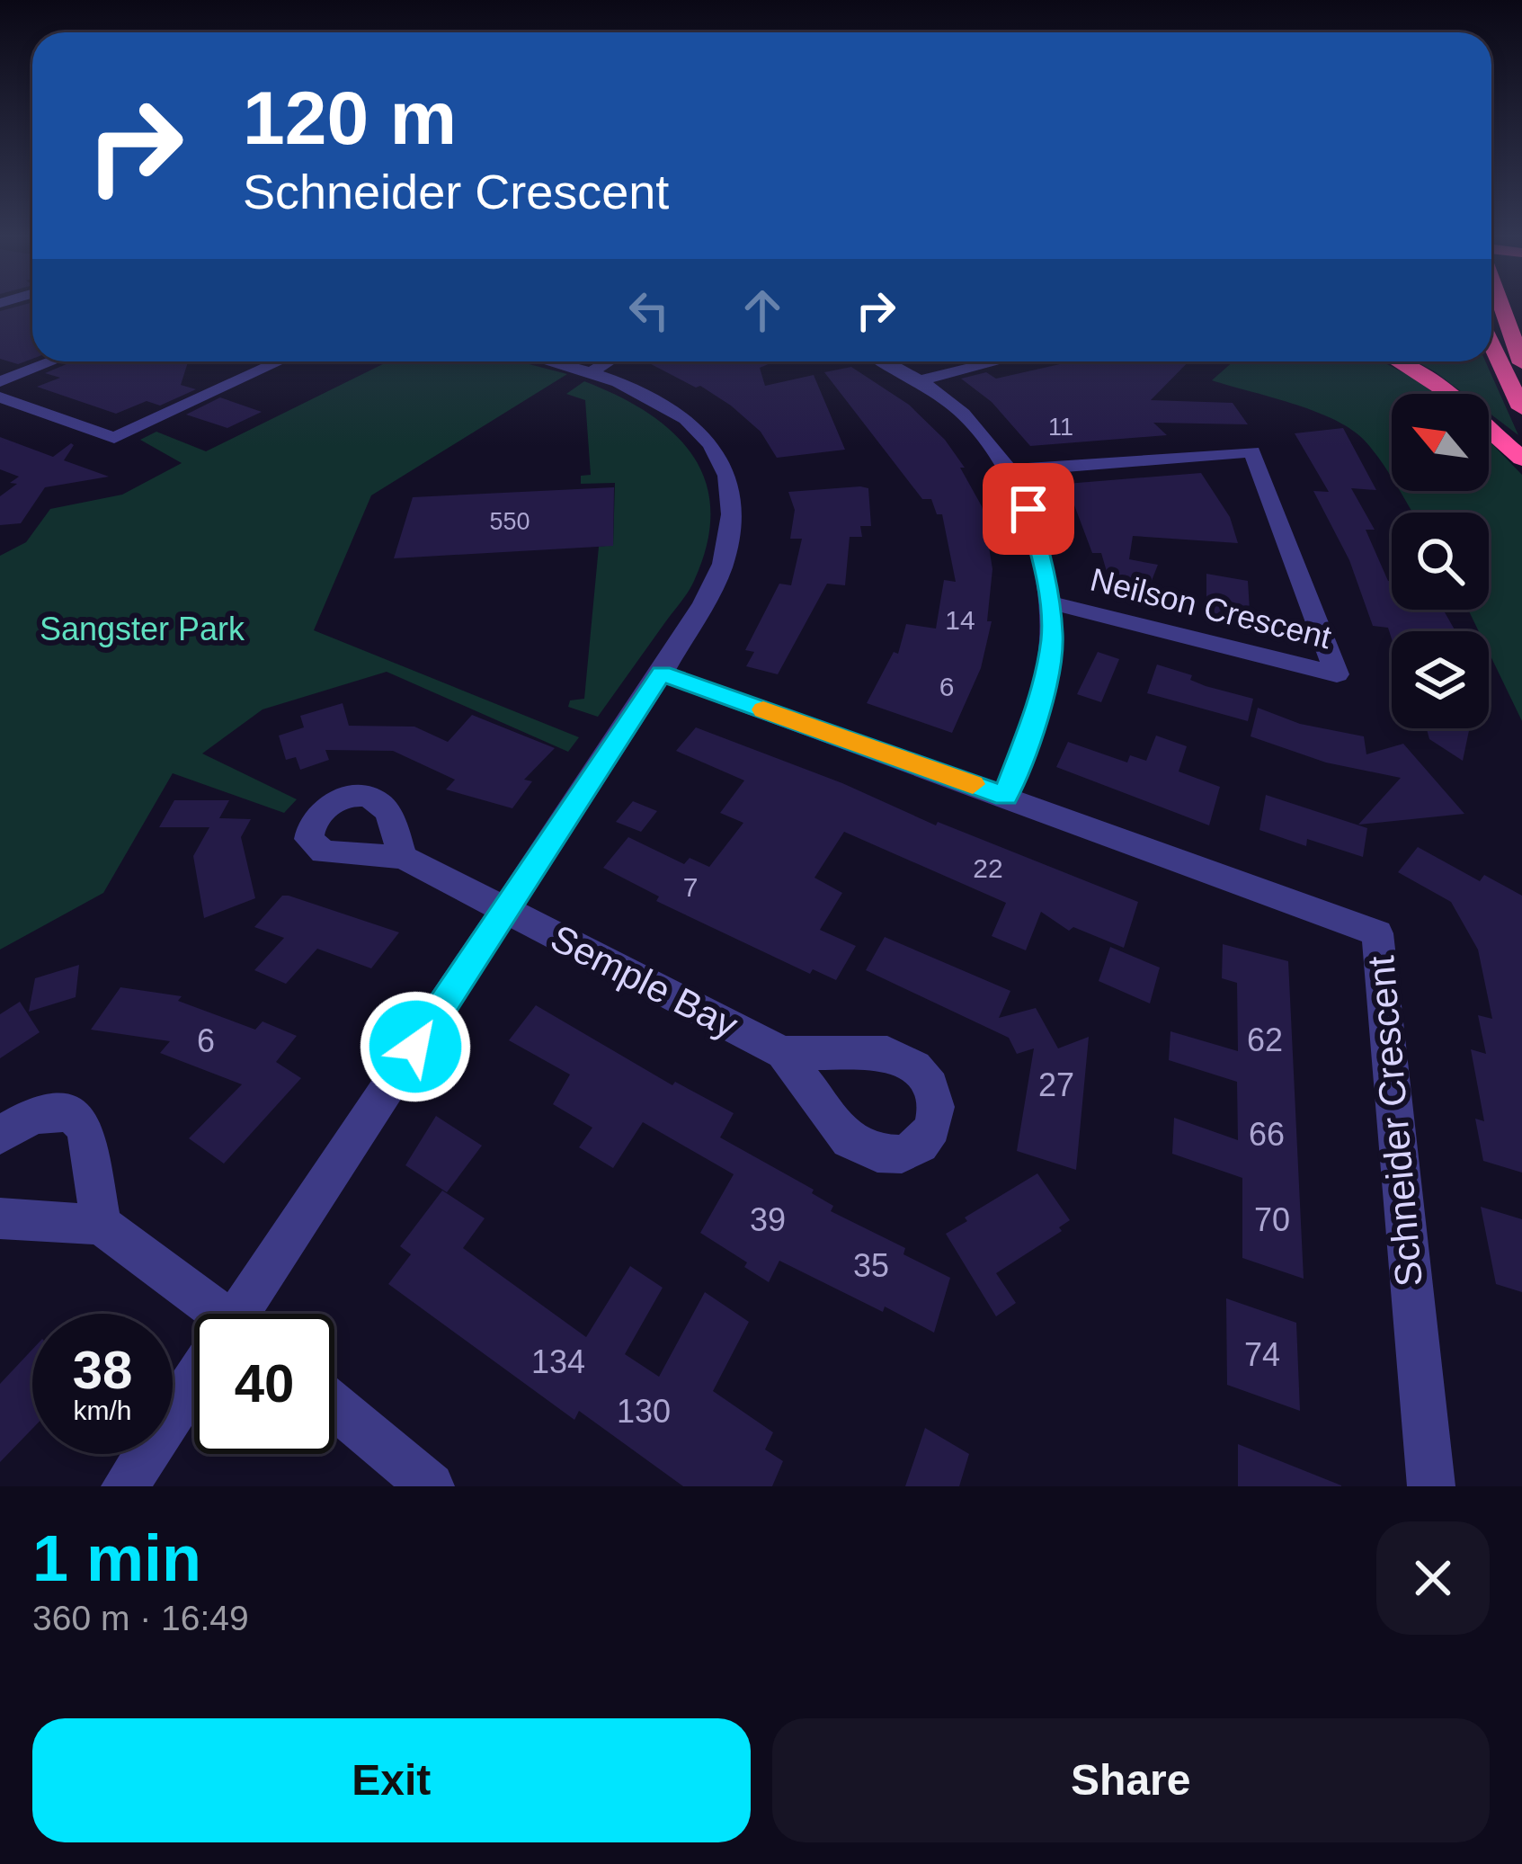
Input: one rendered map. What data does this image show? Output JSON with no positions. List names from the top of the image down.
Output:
{
  "streets": {
    "street": ["Neilson Crescent", "Semple Bay", "Schneider Crescent"]
  },
  "parks": ["Sangster Park"],
  "house_numbers": [
    "11",
    "550",
    "14",
    "6",
    "22",
    "7",
    "62",
    "6",
    "27",
    "66",
    "39",
    "70",
    "35",
    "74",
    "134",
    "130"
  ],
  "north": "top left",
  "page": {
    "turn": ["120 m", "Schneider Crescent"],
    "speed": "38 km/h",
    "limit": "40",
    "heading": ["1 min", "360 m · 16:49"],
    "buttons": ["Exit", "Share"]
  }
}
